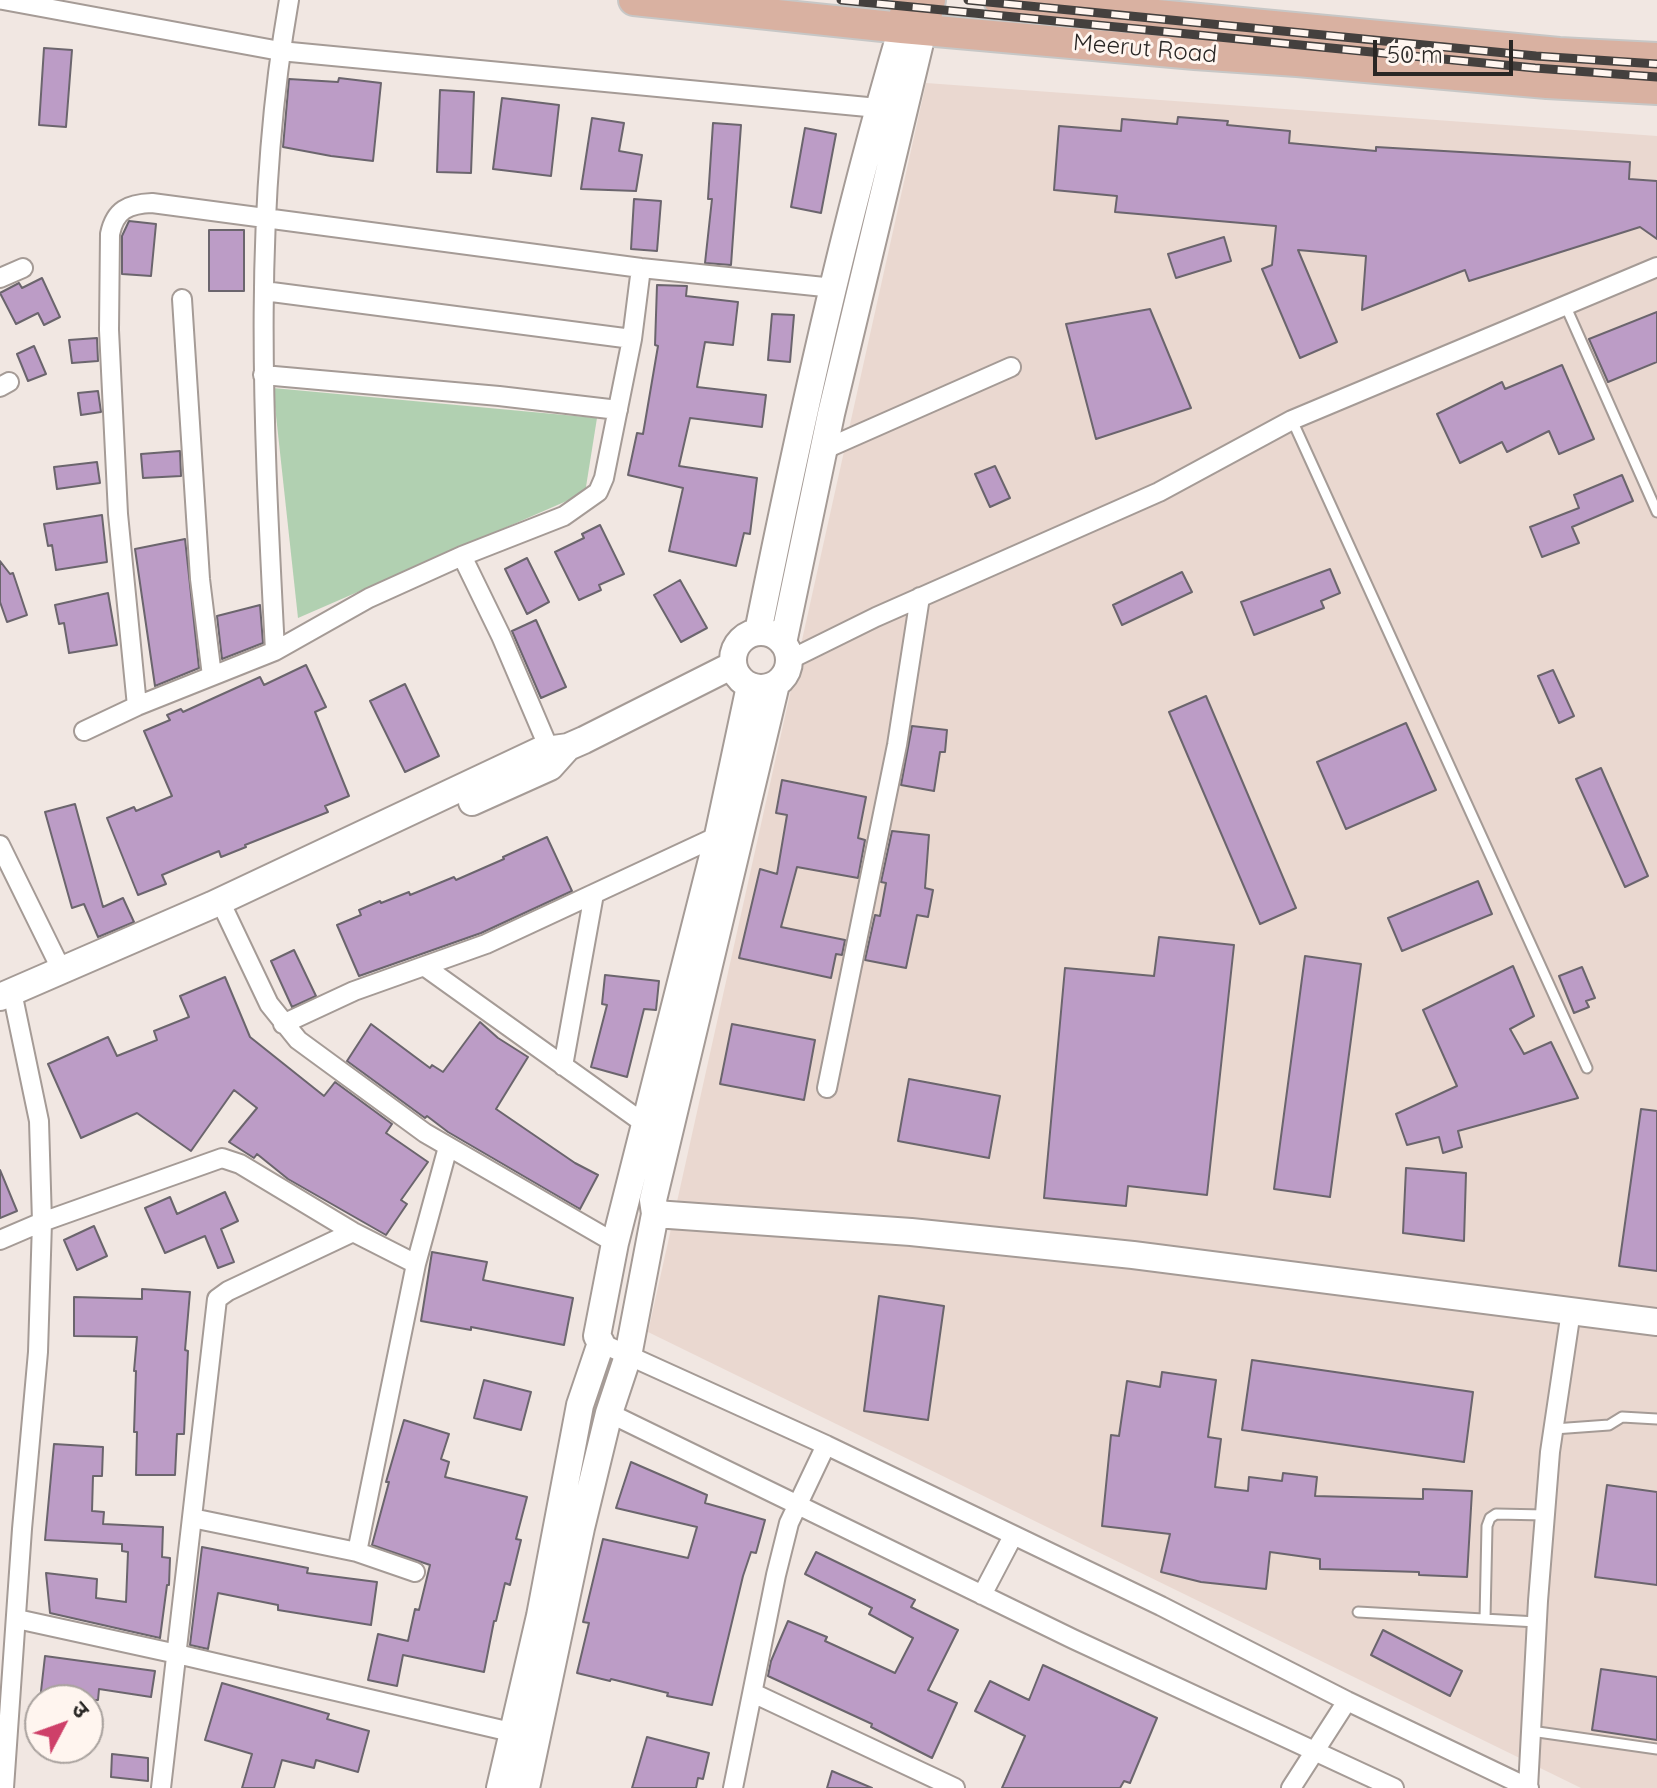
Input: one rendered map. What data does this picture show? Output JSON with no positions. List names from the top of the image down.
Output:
{
  "streets": {
    "main road": ["Meerut Road"]
  },
  "scale_bar": "50 m",
  "north": "top right"
}
